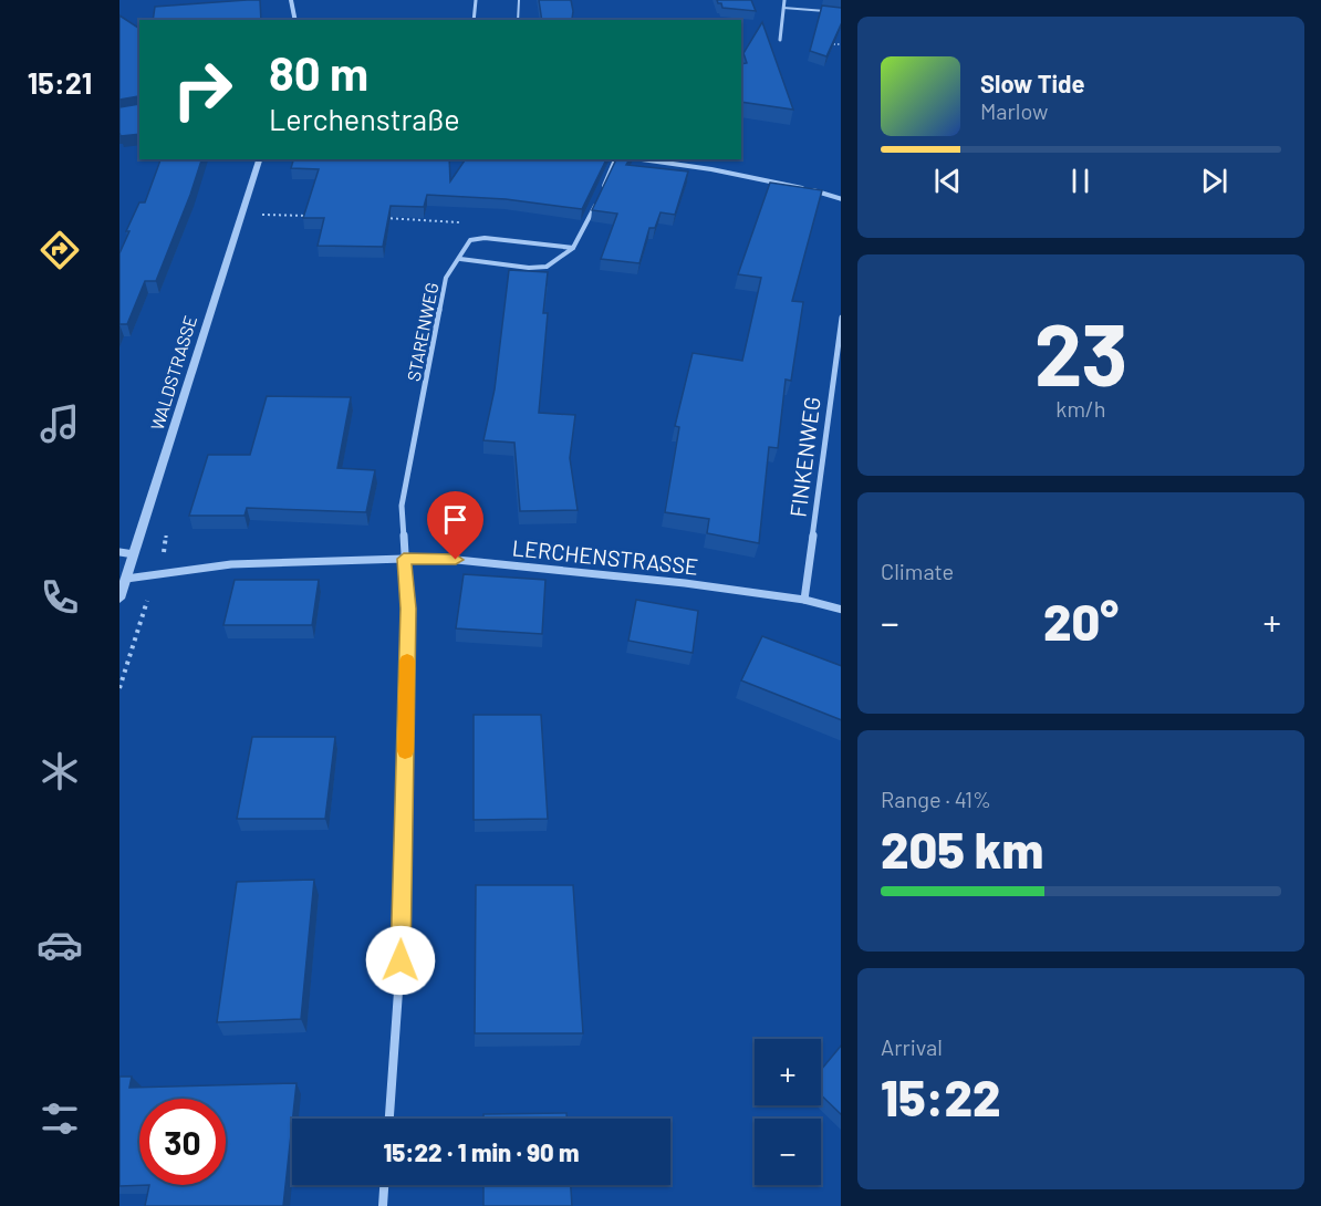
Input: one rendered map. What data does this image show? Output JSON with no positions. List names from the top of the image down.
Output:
{
  "streets": {
    "street": [
      "STARENWEG",
      "WALDSTRASSE",
      "FINKENWEG",
      "LERCHENSTRASSE"
    ]
  },
  "crossings": [
    ["STARENWEG", "LERCHENSTRASSE"],
    ["WALDSTRASSE", "LERCHENSTRASSE"],
    ["FINKENWEG", "LERCHENSTRASSE"]
  ],
  "page": {
    "tabs": "15:21",
    "turn": ["80 m", "Lerchenstraße"],
    "song": ["Slow Tide", "Marlow"],
    "tile": [
      ["23", "km/h"],
      "Climate",
      ["Range · 41%", "205 km"],
      ["Arrival", "15:22"]
    ],
    "heat": ["−", "20°", "+"],
    "map_buttons": ["+", "−"],
    "limit": "30",
    "trip": "15:22 · 1 min · 90 m"
  }
}
